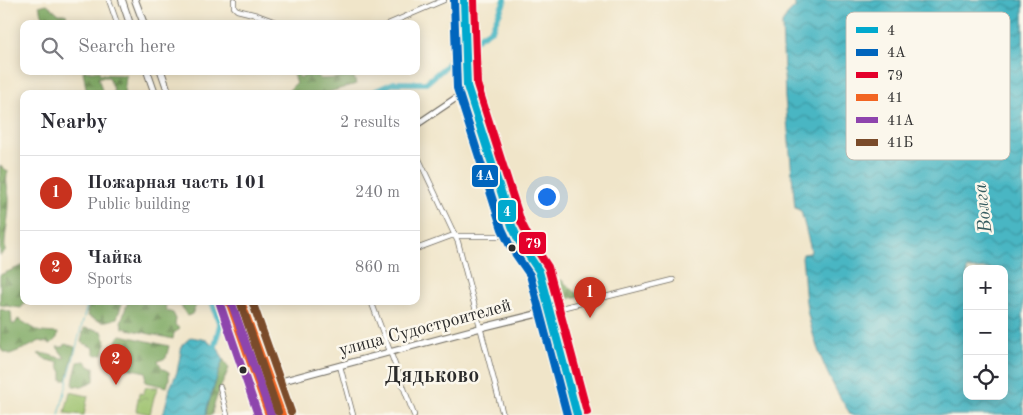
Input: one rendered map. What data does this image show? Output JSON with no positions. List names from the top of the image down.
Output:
{
  "streets": {
    "street": ["улица Судостроителей"]
  },
  "districts": ["Дядьково"],
  "water": ["Волга"],
  "lines": [
    "transit line 4",
    "transit line 4А",
    "transit line 79",
    "transit line 41",
    "transit line 41А",
    "transit line 41Б"
  ],
  "legend": [
    "4",
    "4А",
    "79",
    "41",
    "41А",
    "41Б"
  ],
  "page": {
    "search": "Search here",
    "heading": ["Nearby", "2 results"],
    "list": [
      {
        "mark": "1",
        "name": "Пожарная часть 101",
        "note": "Public building",
        "value": "240 m"
      },
      {
        "mark": "2",
        "name": "Чайка",
        "note": "Sports",
        "value": "860 m"
      }
    ],
    "map_buttons": ["+", "−"],
    "pins": ["1", "2"]
  }
}
